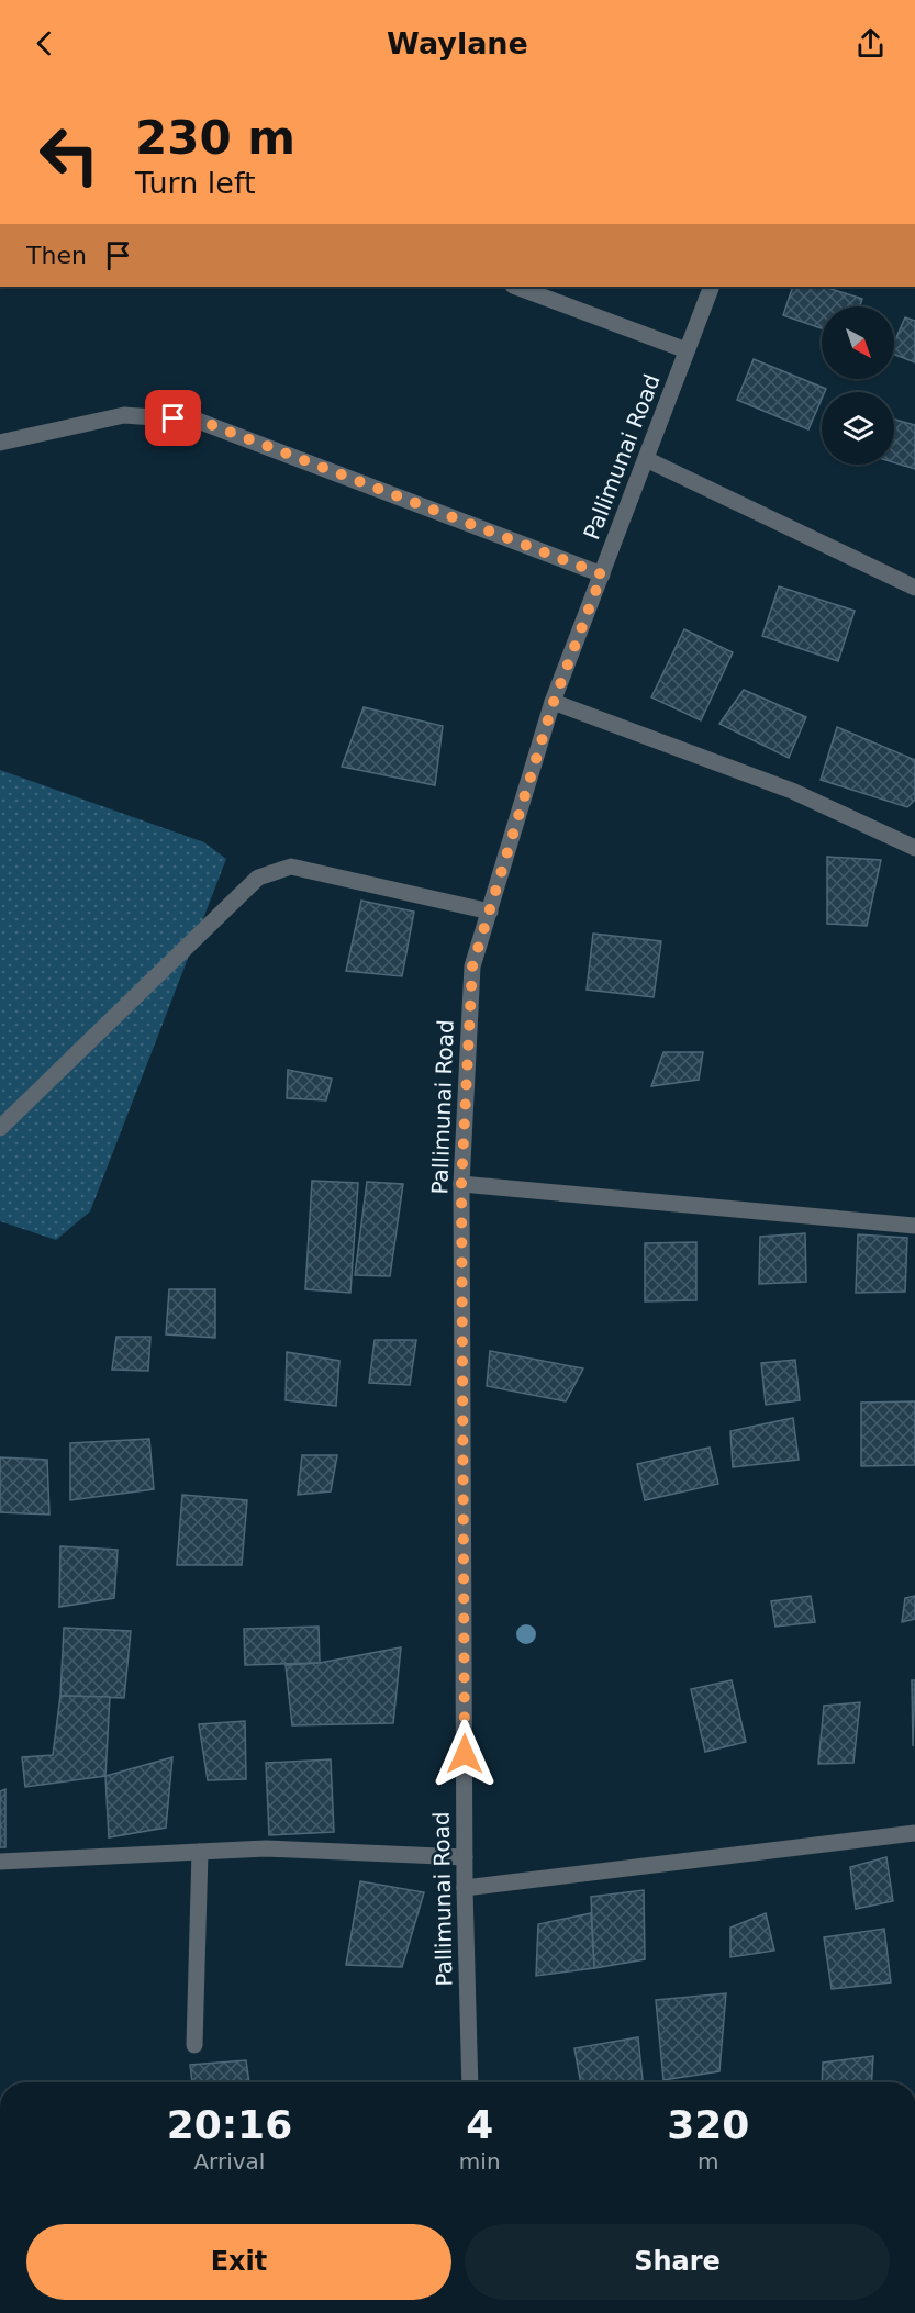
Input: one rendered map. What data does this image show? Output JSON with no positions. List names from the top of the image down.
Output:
{
  "streets": {
    "street": ["Pallimunai Road"]
  },
  "north": "bottom right",
  "page": {
    "header": "Waylane",
    "turn": ["230 m", "Turn left"],
    "then": "Then",
    "eta": [
      "20:16",
      "Arrival",
      "4",
      "min",
      "320",
      "m"
    ],
    "buttons": ["Exit", "Share"]
  }
}
